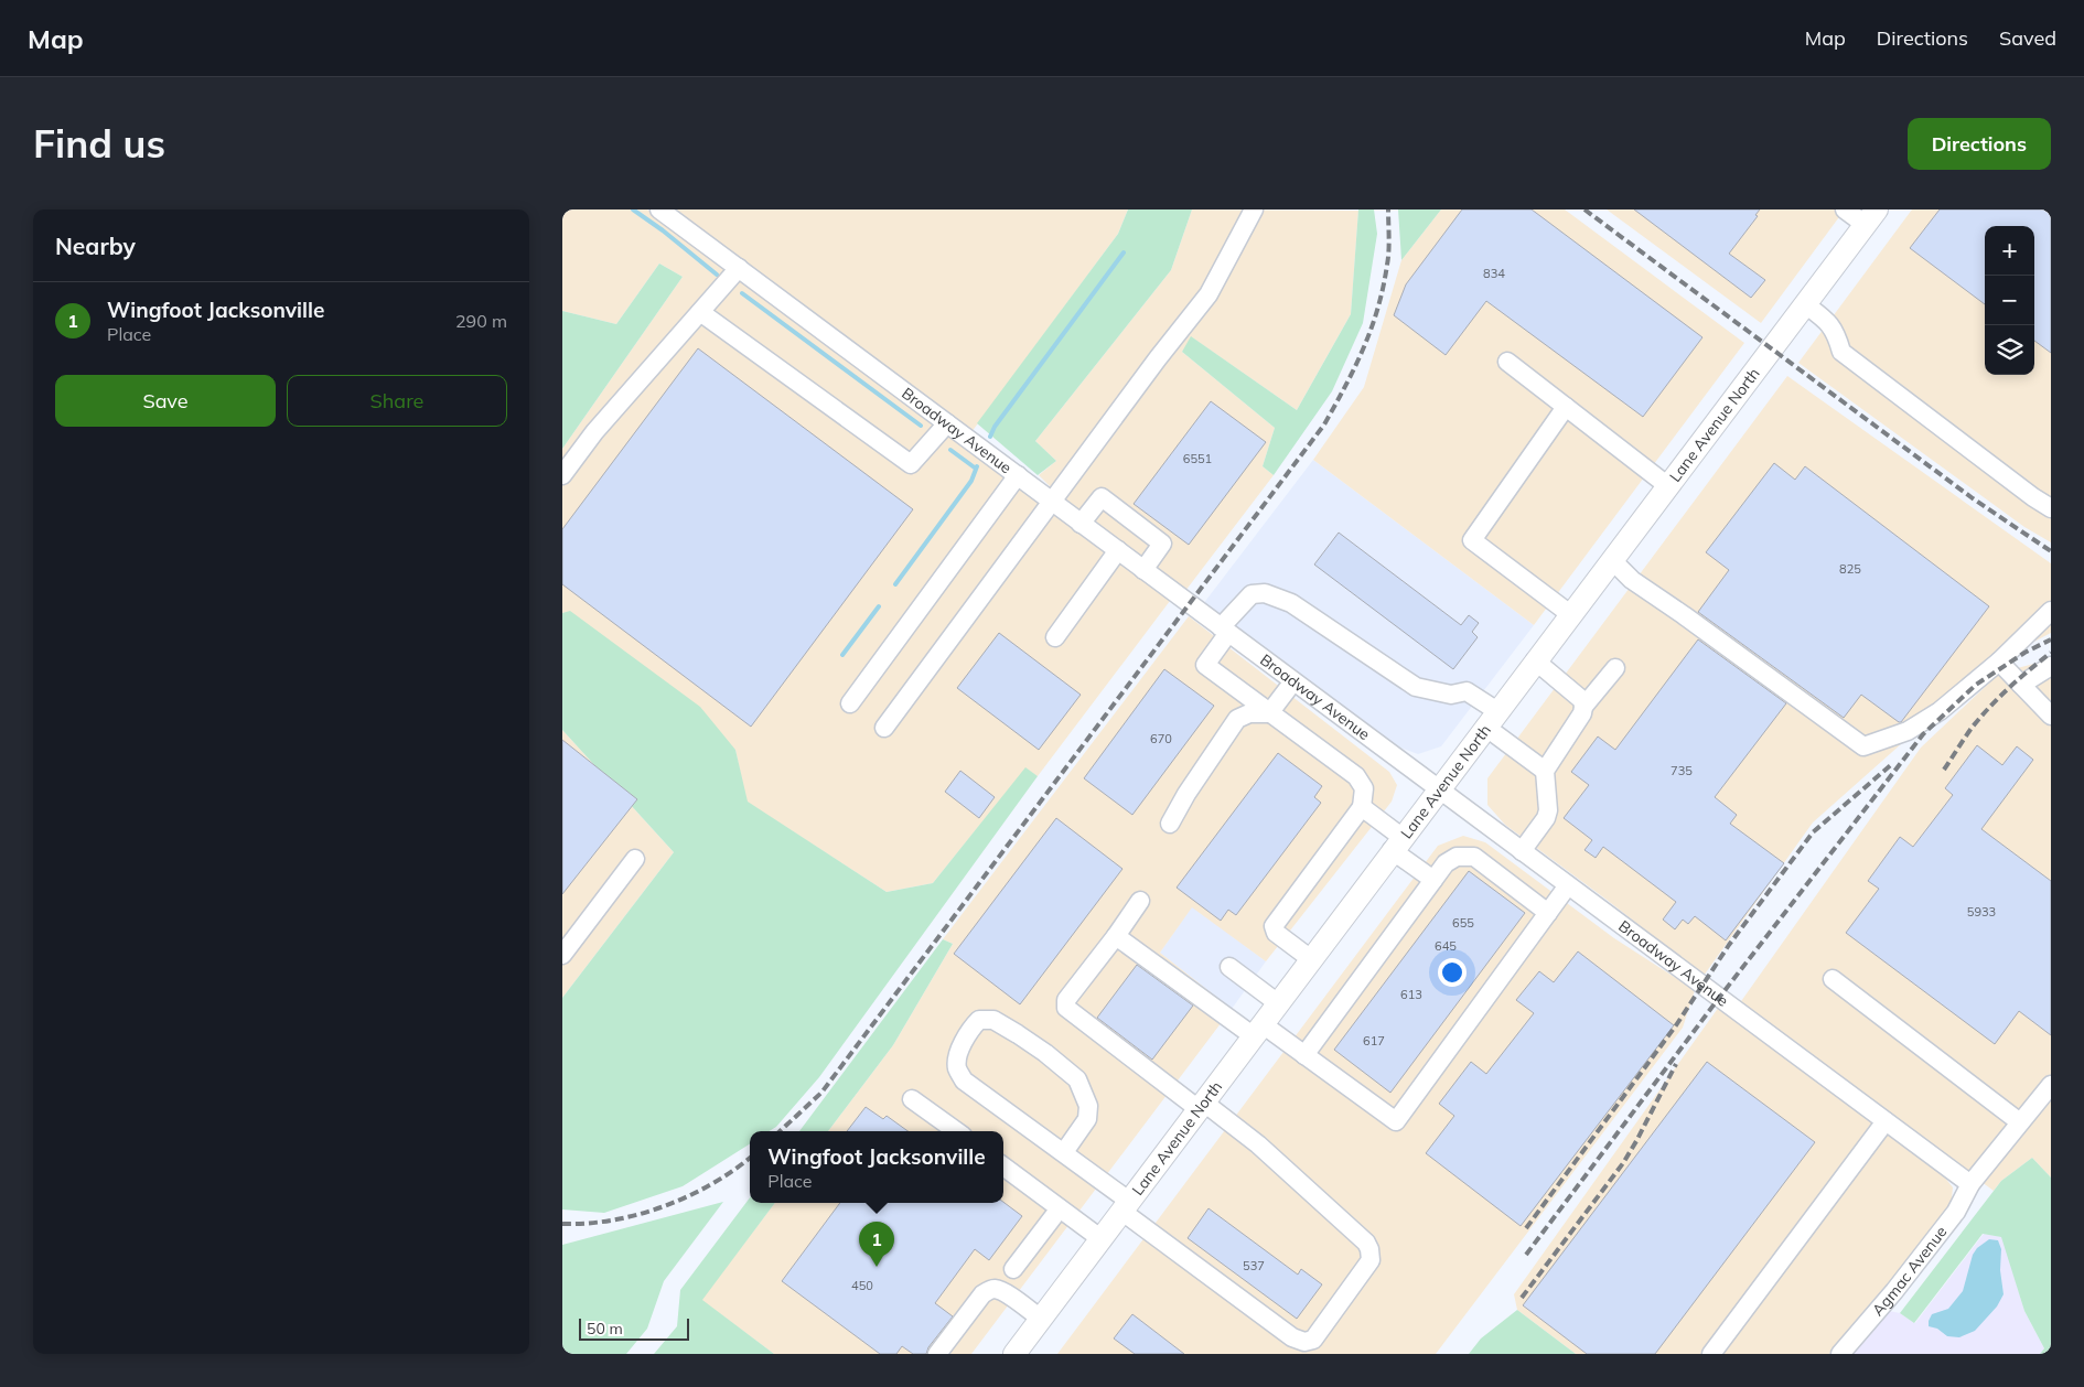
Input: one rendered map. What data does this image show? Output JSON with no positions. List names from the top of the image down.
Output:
{
  "streets": {
    "main road": ["Lane Avenue North"],
    "street": ["Broadway Avenue", "Agmac Avenue"]
  },
  "crossings": [
    ["Lane Avenue North", "Broadway Avenue"],
    ["Broadway Avenue", "Agmac Avenue"]
  ],
  "house_numbers": [
    "834",
    "6551",
    "825",
    "670",
    "735",
    "5933",
    "655",
    "645",
    "613",
    "617",
    "537",
    "450"
  ],
  "scale_bar": "50 m",
  "page": {
    "header": "Map",
    "nav": ["Map", "Directions", "Saved"],
    "buttons": [
      "Directions",
      ["Save", "Share"]
    ],
    "title": "Find us",
    "heading": "Nearby",
    "map_buttons": ["+", "−"],
    "list": [
      {
        "mark": "1",
        "name": "Wingfoot Jacksonville",
        "note": "Place",
        "value": "290 m"
      }
    ],
    "popup": ["Wingfoot Jacksonville", "Place"],
    "pins": "1",
    "scale": "50 m"
  }
}
